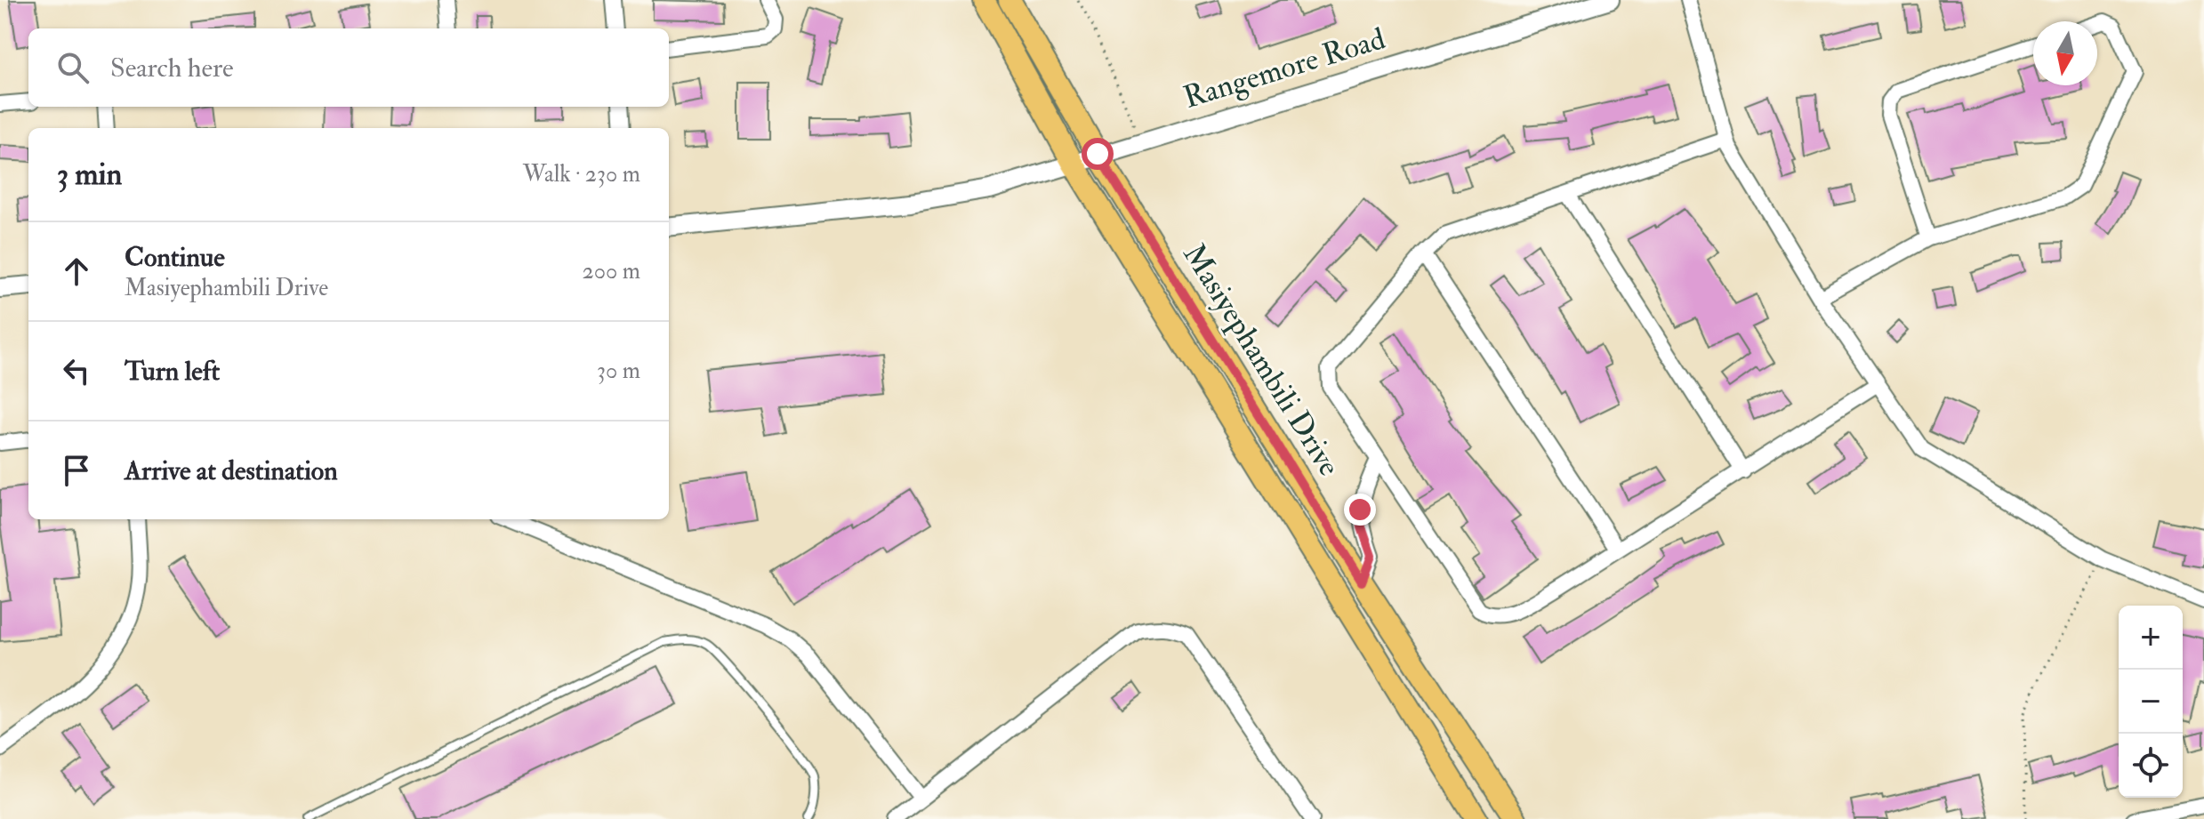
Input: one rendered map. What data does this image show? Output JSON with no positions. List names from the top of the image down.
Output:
{
  "streets": {
    "main road": ["Masiyephambili Drive"],
    "street": ["Rangemore Road"]
  },
  "crossings": [
    ["Rangemore Road", "Masiyephambili Drive"]
  ],
  "north": "bottom",
  "page": {
    "search": "Search here",
    "heading": ["3 min", "Walk · 230 m"],
    "list": [
      ["Continue", "Masiyephambili Drive", "200 m"],
      ["Turn left", "30 m"],
      "Arrive at destination"
    ],
    "map_buttons": ["+", "−"]
  }
}
